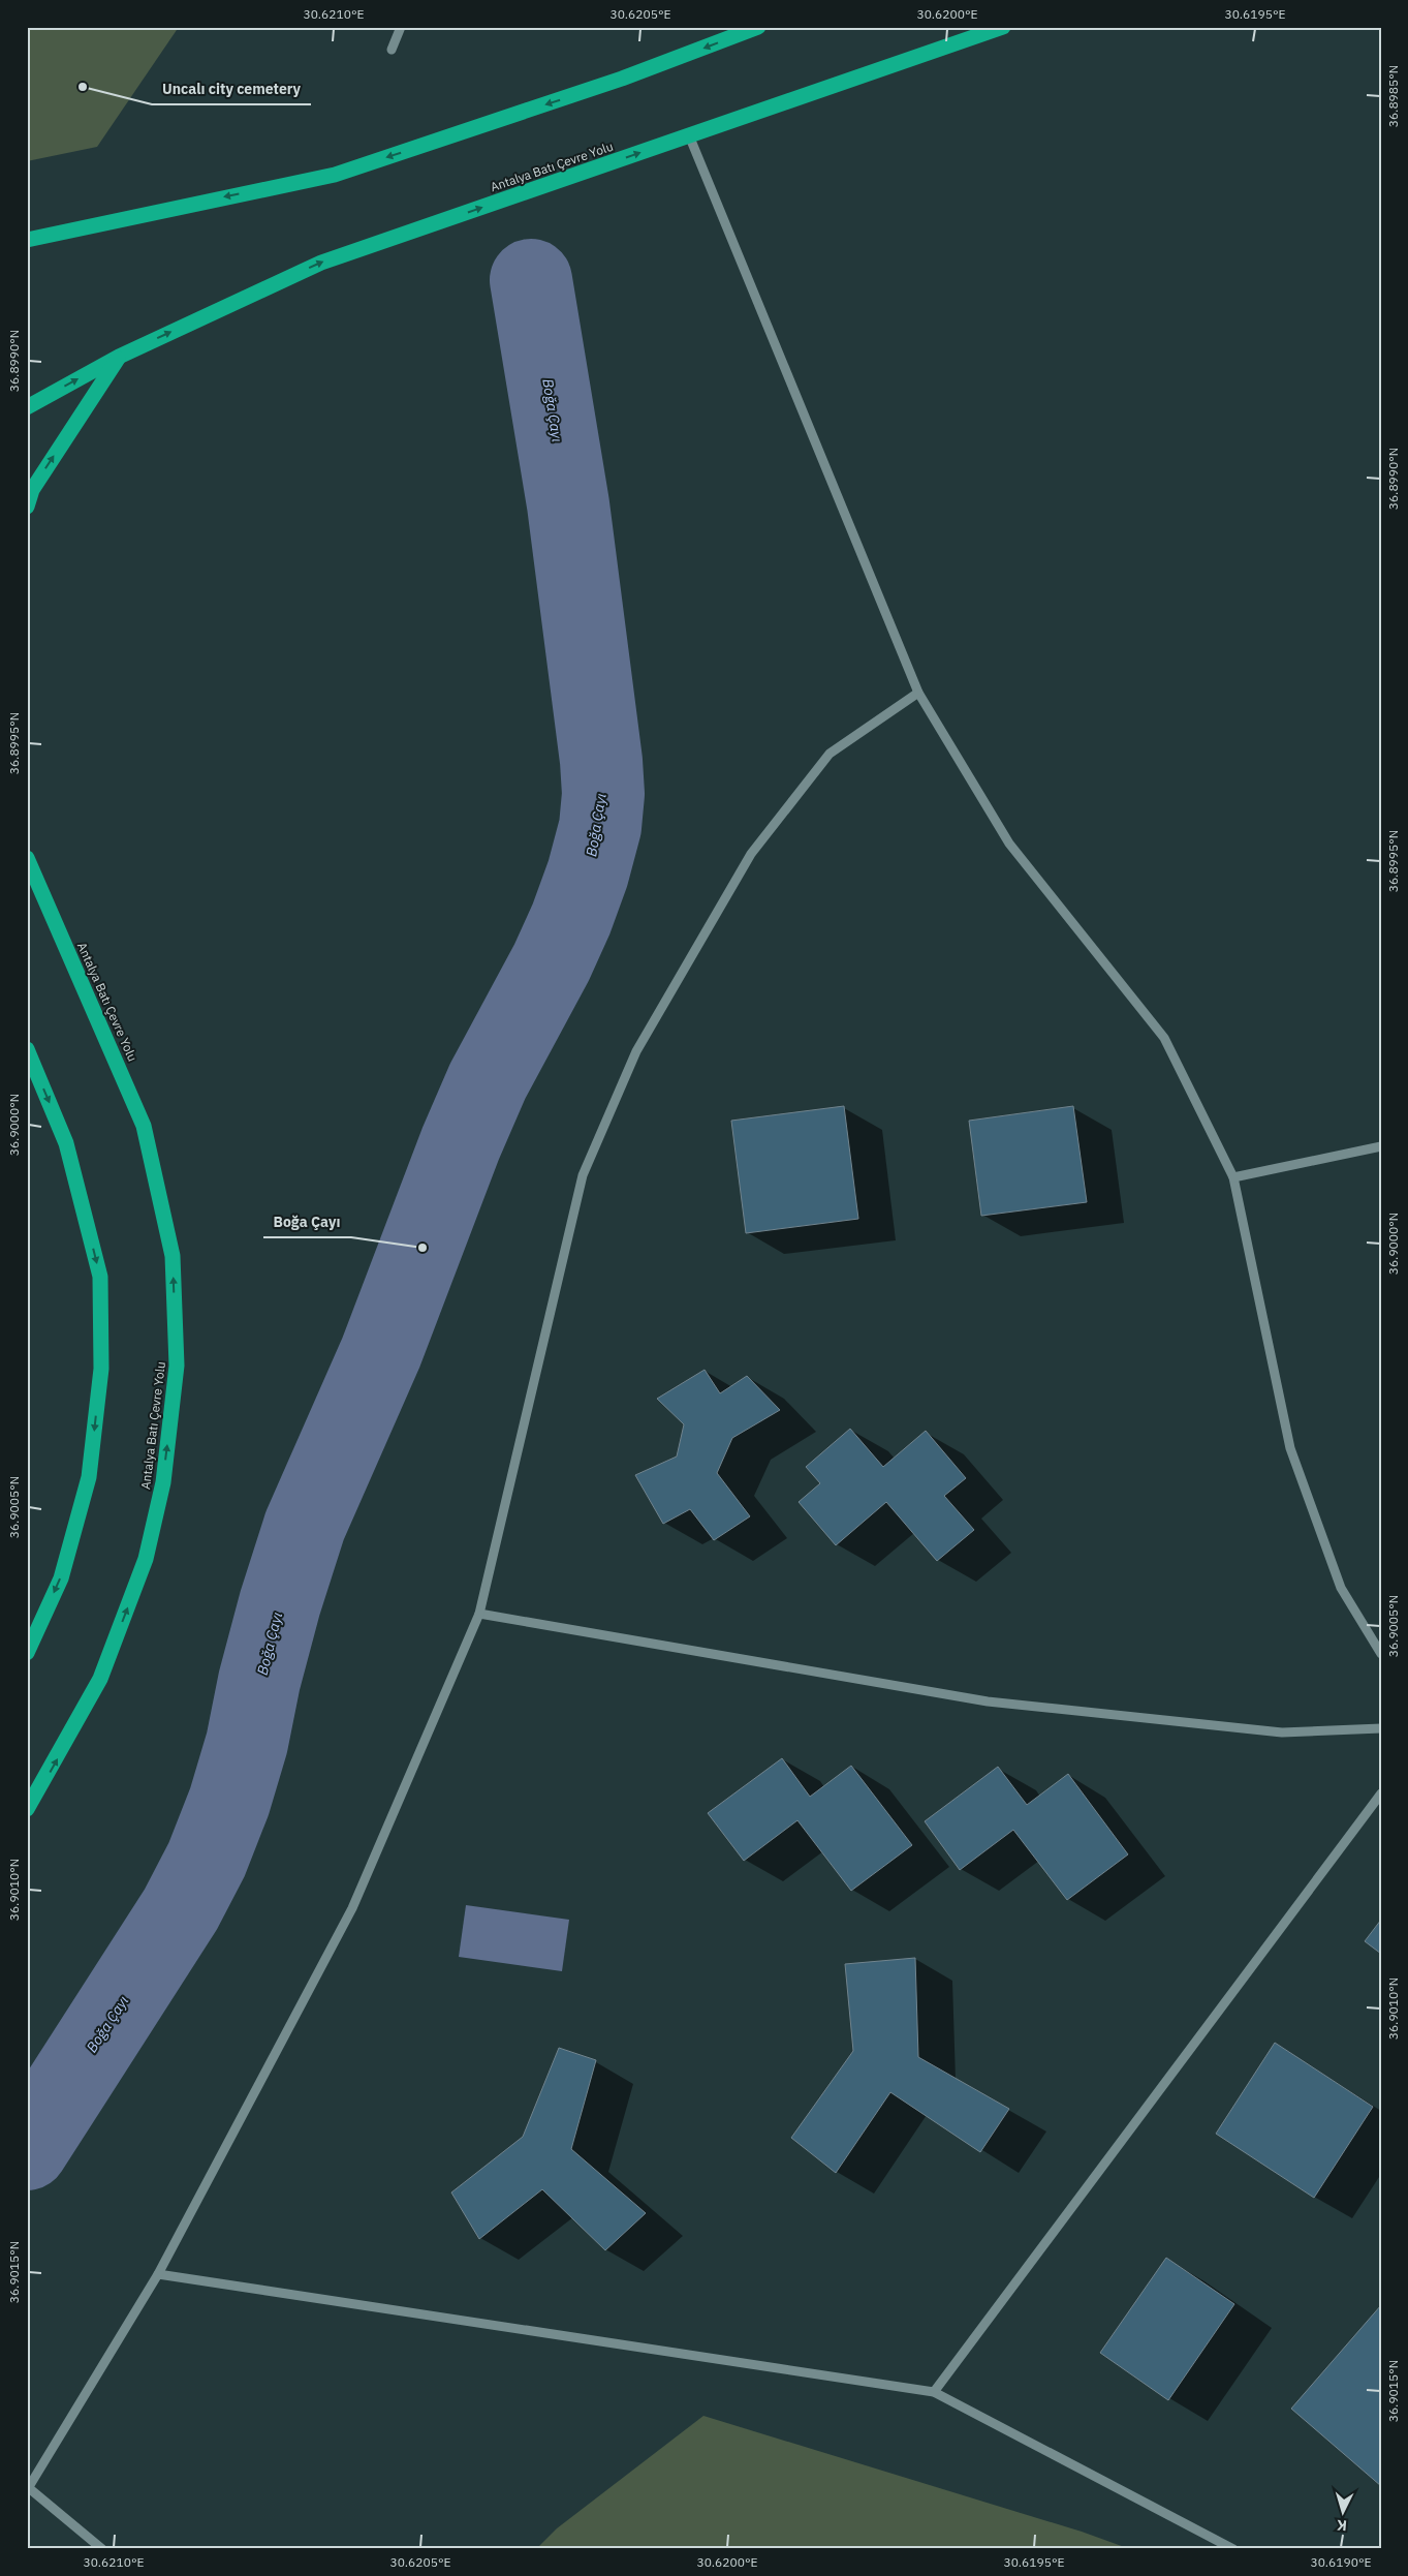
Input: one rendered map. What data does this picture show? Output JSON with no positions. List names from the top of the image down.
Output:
{
  "streets": {
    "highway": ["Antalya Batı Çevre Yolu"]
  },
  "one_way": ["Antalya Batı Çevre Yolu"],
  "water": ["Boğa Çayı"],
  "places": ["Uncalı city cemetery", "Boğa Çayı"],
  "north": "bottom",
  "coordinates": [
    "30.6210°E",
    "30.6205°E",
    "30.6200°E",
    "30.6195°E",
    "36.8985°N",
    "36.8990°N",
    "36.8995°N",
    "36.9000°N",
    "36.9005°N",
    "36.9010°N",
    "36.9015°N",
    "30.6190°E"
  ]
}
